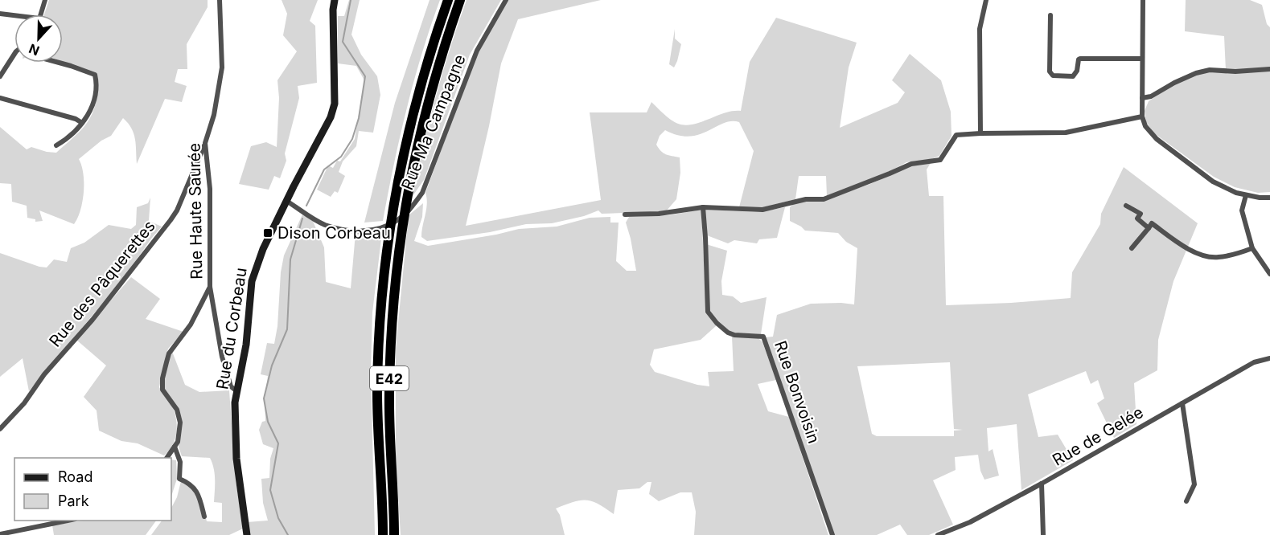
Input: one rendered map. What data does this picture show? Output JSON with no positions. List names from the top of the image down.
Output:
{
  "streets": {
    "highway": ["E42"],
    "street": [
      "Rue Ma Campagne",
      "Rue Haute Saurée",
      "Rue des Pâquerettes",
      "Rue du Corbeau",
      "Rue Bonvoisin",
      "Rue de Gelée"
    ]
  },
  "crossings": [
    ["Rue Ma Campagne", "Rue du Corbeau"],
    ["Rue Haute Saurée", "Rue des Pâquerettes"],
    ["Rue Haute Saurée", "Rue du Corbeau"]
  ],
  "places": {
    "transit": ["Dison Corbeau"]
  },
  "legend": ["Road", "Park"],
  "north": "bottom"
}
